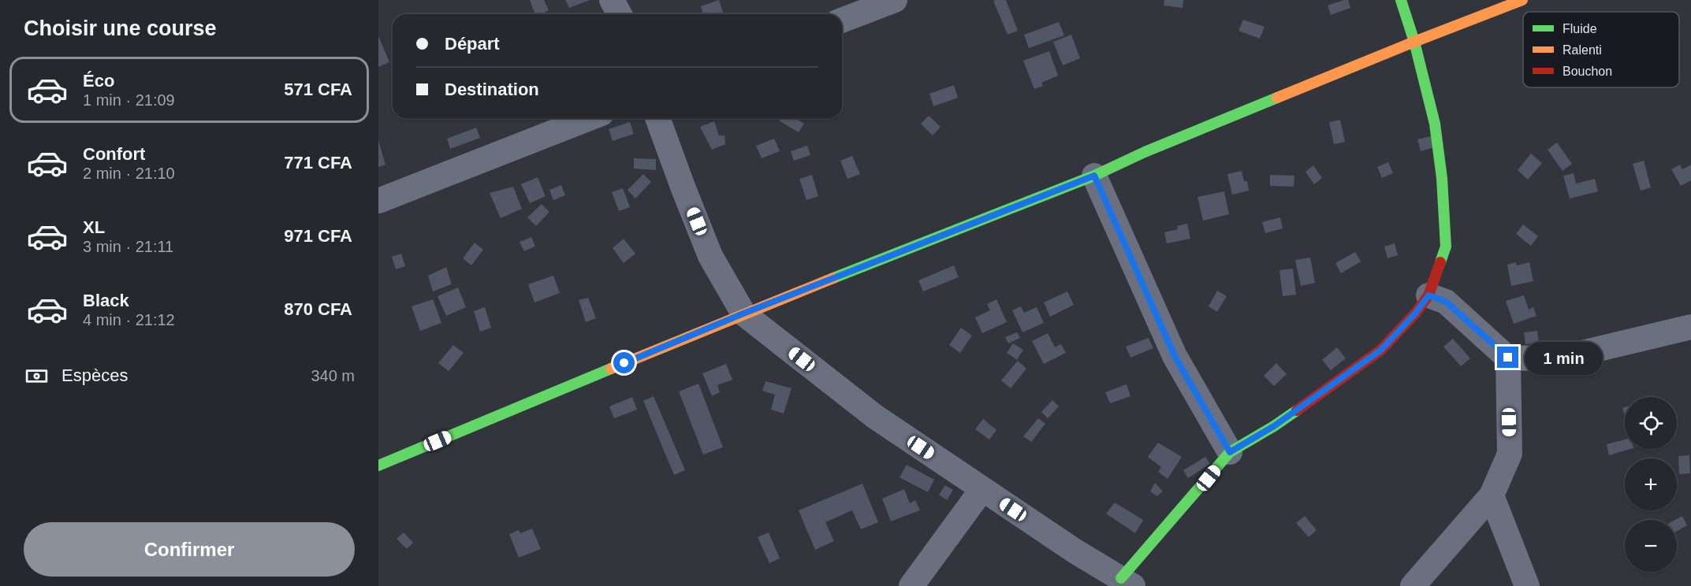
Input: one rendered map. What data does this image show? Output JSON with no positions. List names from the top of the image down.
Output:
{
  "legend": ["Fluide", "Ralenti", "Bouchon"],
  "page": {
    "heading": "Choisir une course",
    "banner": ["Départ", "Destination"],
    "list": [
      {
        "name": "Éco",
        "note": "1 min · 21:09",
        "value": "571 CFA"
      },
      {
        "name": "Confort",
        "note": "2 min · 21:10",
        "value": "771 CFA"
      },
      {
        "name": "XL",
        "note": "3 min · 21:11",
        "value": "971 CFA"
      },
      {
        "name": "Black",
        "note": "4 min · 21:12",
        "value": "870 CFA"
      }
    ],
    "bubble": "1 min",
    "pay": ["Espèces", "340 m"],
    "map_buttons": ["+", "−"],
    "buttons": "Confirmer"
  }
}
